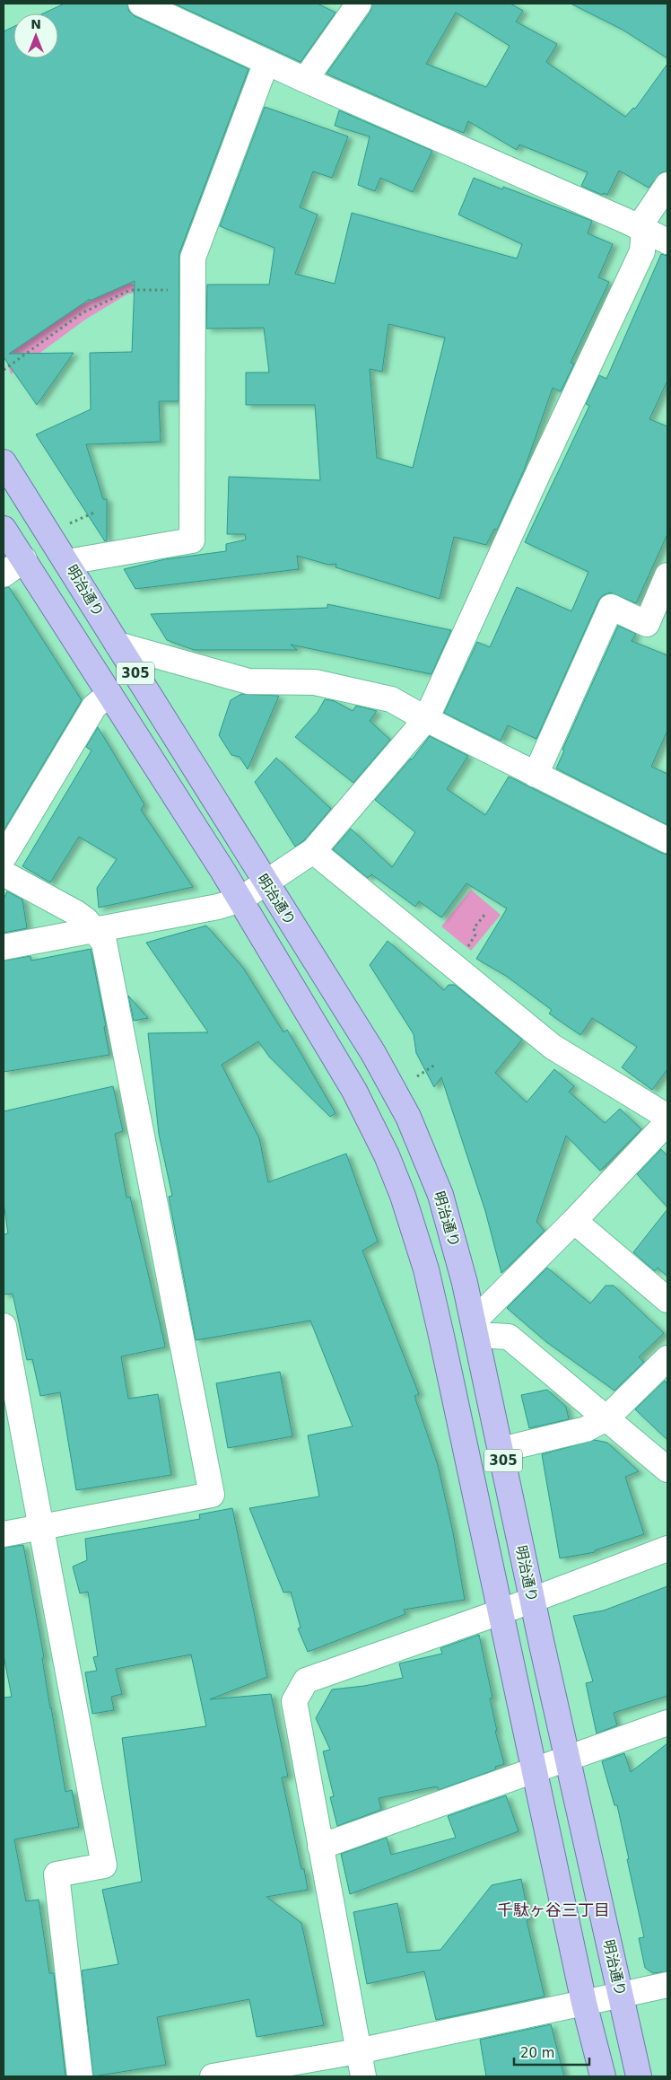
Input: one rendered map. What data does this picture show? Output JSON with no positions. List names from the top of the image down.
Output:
{
  "streets": {
    "main road": ["明治通り", "305"]
  },
  "districts": ["千駄ヶ谷三丁目"],
  "scale_bar": "20 m",
  "north": "top"
}
